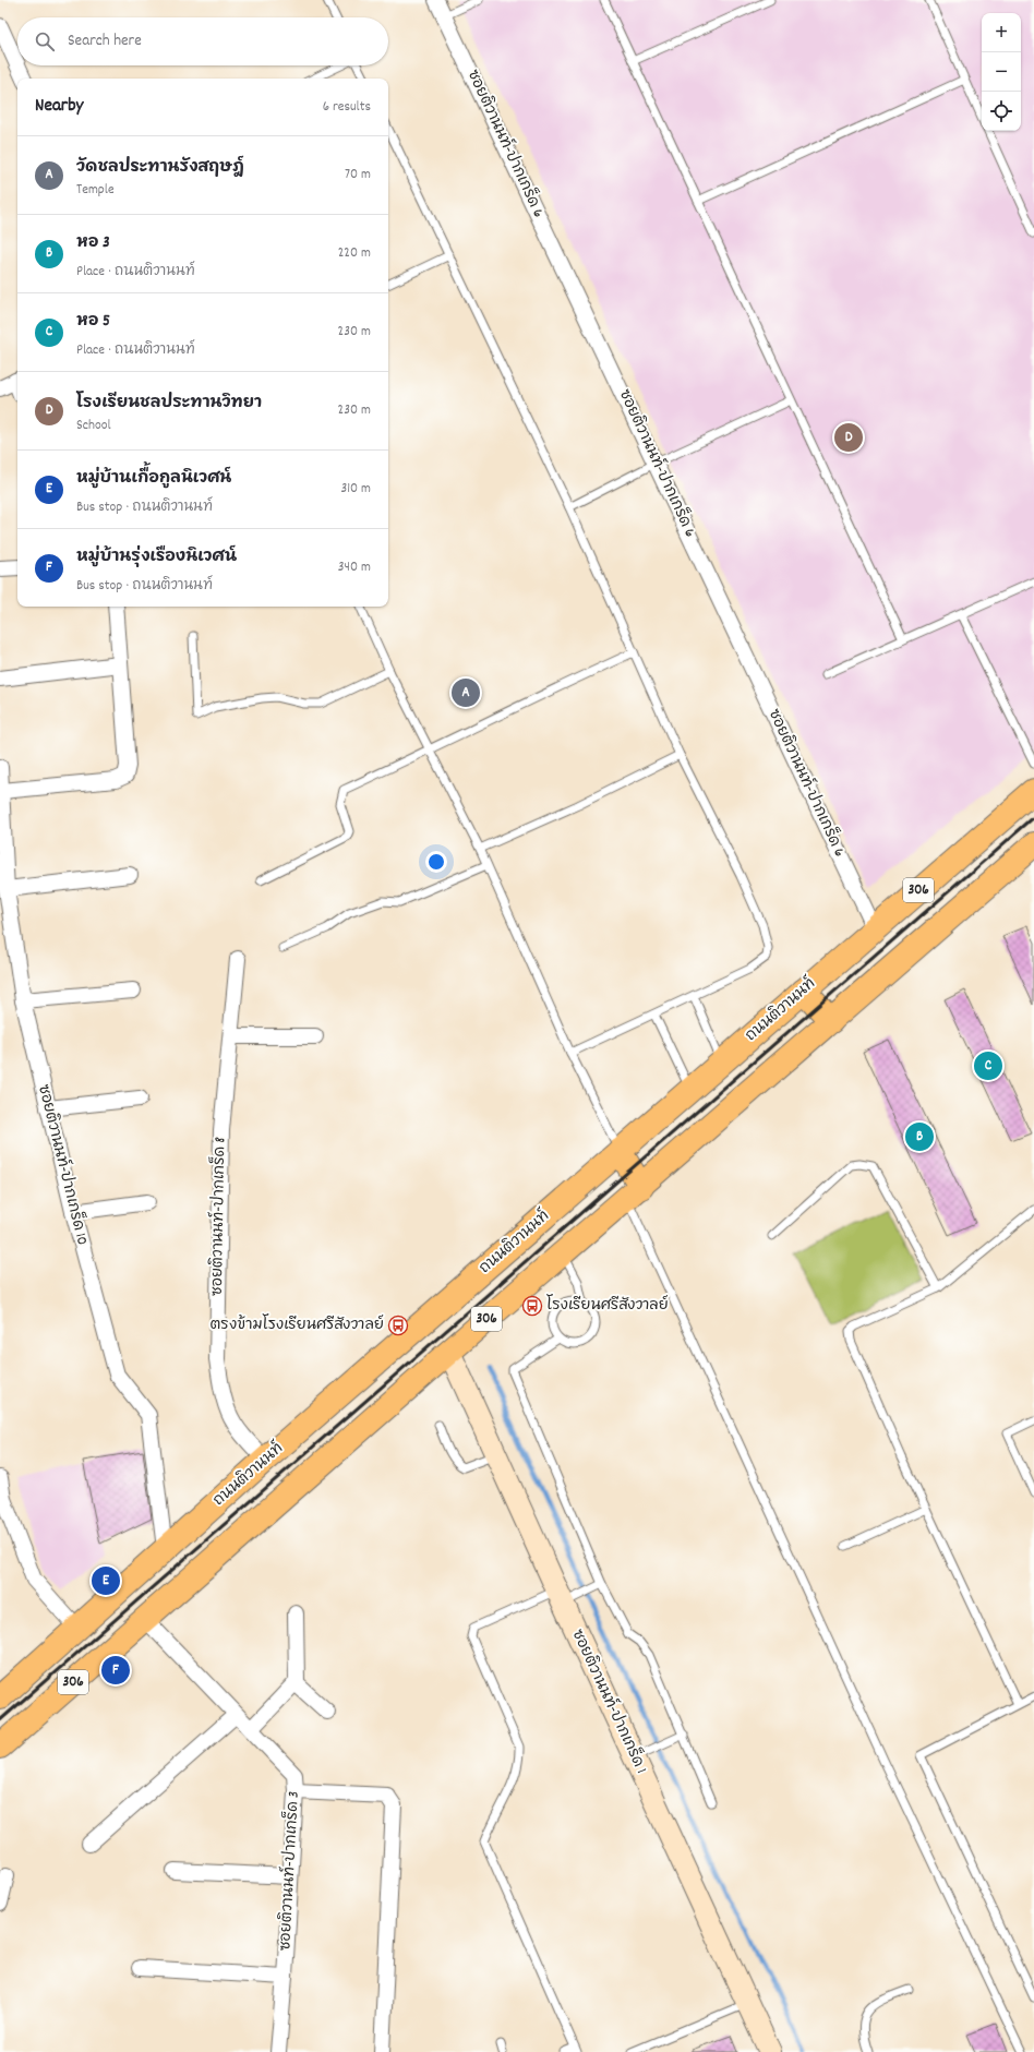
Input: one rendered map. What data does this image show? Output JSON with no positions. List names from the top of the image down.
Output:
{
  "streets": {
    "main road": ["306", "ถนนติวานนท์"],
    "street": [
      "ซอยติวานนท์-ปากเกร็ด 6",
      "ซอยติวานนท์-ปากเกร็ด 10",
      "ซอยติวานนท์-ปากเกร็ด 8",
      "ซอยติวานนท์-ปากเกร็ด 1",
      "ซอยติวานนท์-ปากเกร็ด 3"
    ]
  },
  "crossings": [
    ["ซอยติวานนท์-ปากเกร็ด 6", "ถนนติวานนท์"],
    ["306", "ซอยติวานนท์-ปากเกร็ด 1"],
    ["306", "ซอยติวานนท์-ปากเกร็ด 3"],
    ["ถนนติวานนท์", "ซอยติวานนท์-ปากเกร็ด 10"],
    ["ถนนติวานนท์", "ซอยติวานนท์-ปากเกร็ด 8"]
  ],
  "places": {
    "bus stop": ["โรงเรียนศรีสังวาลย์", "ตรงข้ามโรงเรียนศรีสังวาลย์"]
  },
  "page": {
    "map_buttons": ["+", "−"],
    "search": "Search here",
    "heading": ["Nearby", "6 results"],
    "list": [
      {
        "mark": "A",
        "name": "วัดชลประทานรังสฤษฎ์",
        "note": "Temple",
        "value": "70 m"
      },
      {
        "mark": "B",
        "name": "หอ 3",
        "note": "Place · ถนนติวานนท์",
        "value": "220 m"
      },
      {
        "mark": "C",
        "name": "หอ 5",
        "note": "Place · ถนนติวานนท์",
        "value": "230 m"
      },
      {
        "mark": "D",
        "name": "โรงเรียนชลประทานวิทยา",
        "note": "School",
        "value": "230 m"
      },
      {
        "mark": "E",
        "name": "หมู่บ้านเกื้อกูลนิเวศน์",
        "note": "Bus stop · ถนนติวานนท์",
        "value": "310 m"
      },
      {
        "mark": "F",
        "name": "หมู่บ้านรุ่งเรืองนิเวศน์",
        "note": "Bus stop · ถนนติวานนท์",
        "value": "340 m"
      }
    ],
    "pins": [
      "D",
      "A",
      "C",
      "B",
      "E",
      "F"
    ]
  }
}
